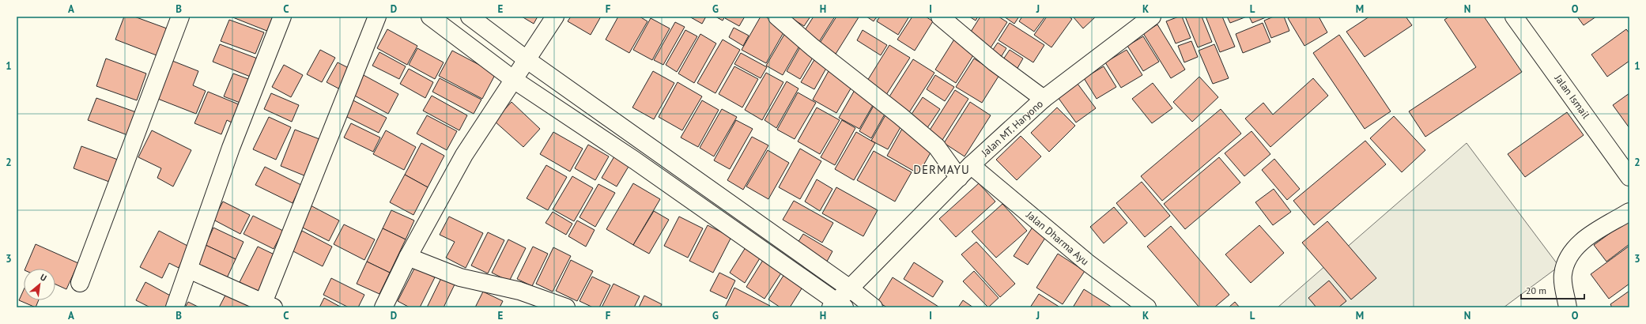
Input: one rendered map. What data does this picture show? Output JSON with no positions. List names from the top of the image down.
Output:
{
  "streets": {
    "street": ["Jalan Ismail", "Jalan MT. Haryono", "Jalan Dharma Ayu"]
  },
  "crossings": [
    ["Jalan MT. Haryono", "Jalan Dharma Ayu"]
  ],
  "districts": ["DERMAYU"],
  "scale_bar": "20 m",
  "north": "top right",
  "grid": {
    "columns": [
      "A",
      "B",
      "C",
      "D",
      "E",
      "F",
      "G",
      "H",
      "I",
      "J",
      "K",
      "L",
      "M",
      "N",
      "O"
    ],
    "rows": ["1", "2", "3"]
  }
}
